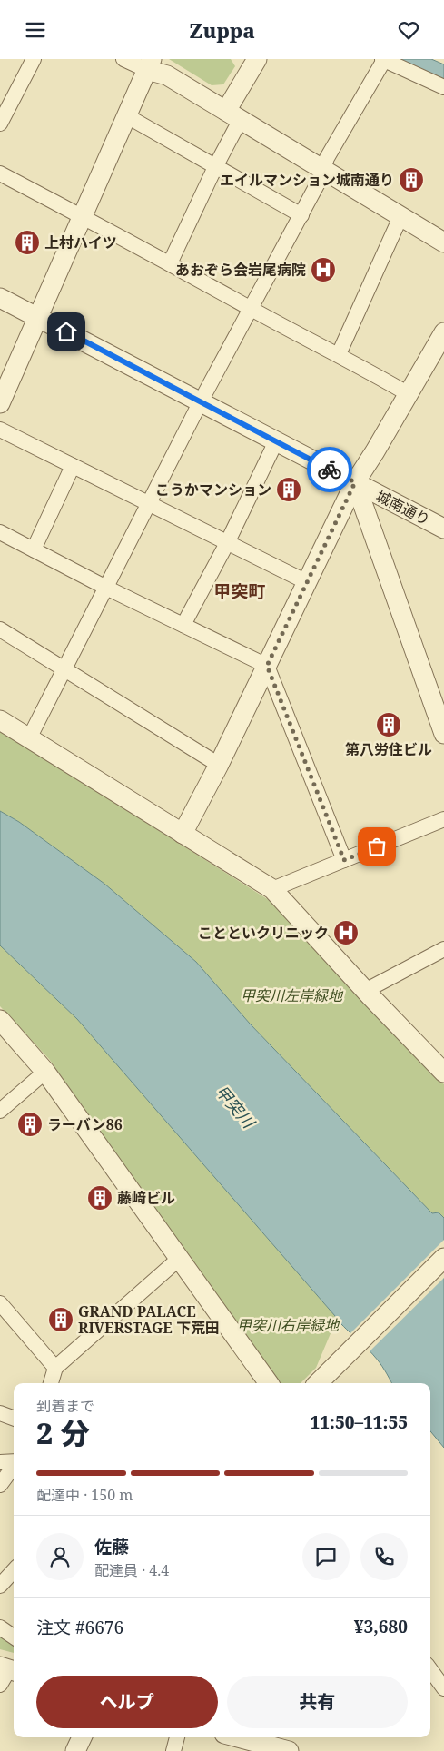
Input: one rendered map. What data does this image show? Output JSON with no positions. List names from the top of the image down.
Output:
{
  "streets": {
    "street": ["城南通り"]
  },
  "districts": ["甲突町"],
  "water": ["甲突川"],
  "parks": ["甲突川左岸緑地", "甲突川右岸緑地"],
  "places": {
    "building": [
      "エイルマンション城南通り",
      "上村ハイツ",
      "こうかマンション",
      "第八労住ビル",
      "ラーバン86",
      "藤﨑ビル",
      "GRAND PALACE RIVERSTAGE 下荒田"
    ],
    "hospital": ["あおぞら会岩尾病院", "ことといクリニック"]
  },
  "page": {
    "header": "Zuppa",
    "heading": ["2 分", "到着まで", "11:50–11:55"],
    "panel": [
      "佐藤",
      "配達員 · 4.4",
      "注文 #6676",
      "¥3,680"
    ],
    "bar": "配達中 · 150 m",
    "buttons": ["ヘルプ", "共有"]
  }
}
